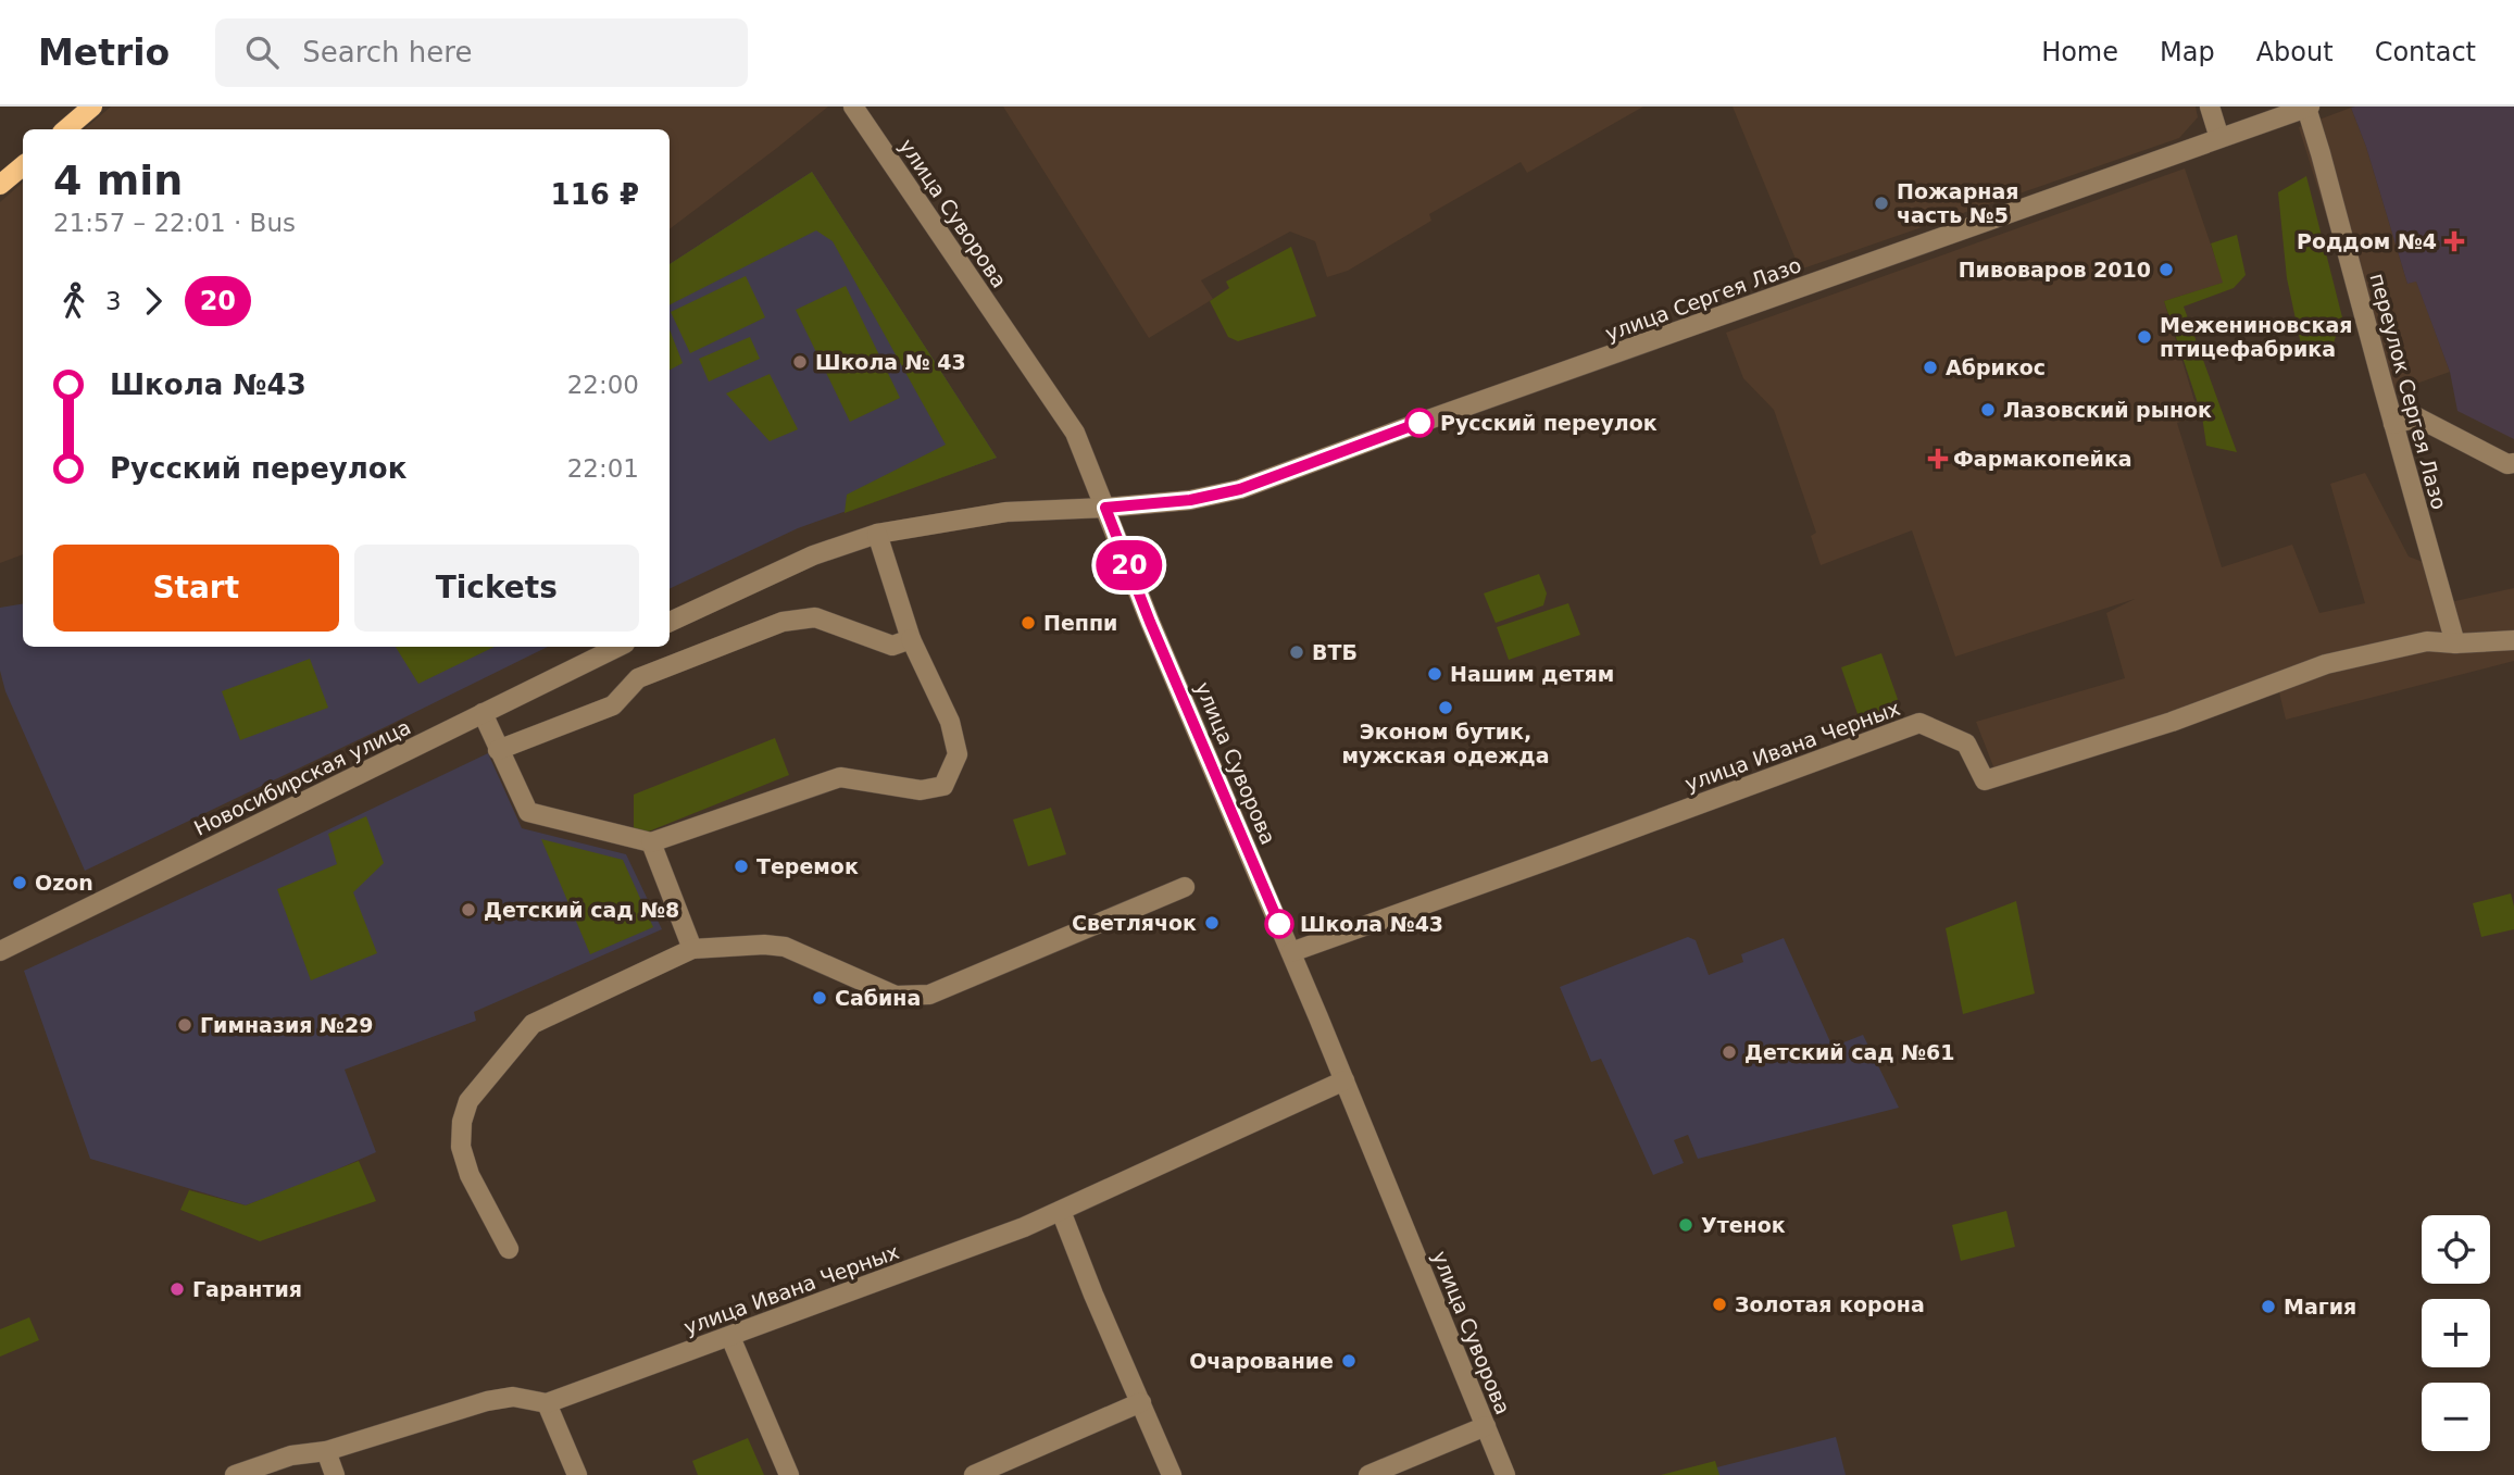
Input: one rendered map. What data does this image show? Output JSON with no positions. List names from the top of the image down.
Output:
{
  "streets": {
    "street": [
      "улица Суворова",
      "улица Сергея Лазо",
      "переулок Сергея Лазо",
      "улица Ивана Черных",
      "Новосибирская улица"
    ]
  },
  "crossings": [
    ["улица Суворова", "улица Сергея Лазо"],
    ["улица Суворова", "улица Ивана Черных"],
    ["улица Сергея Лазо", "переулок Сергея Лазо"],
    ["переулок Сергея Лазо", "улица Ивана Черных"]
  ],
  "places": {
    "other": [
      "Пожарная часть №5",
      "Пивоваров 2010",
      "Межениновская птицефабрика",
      "Школа № 43",
      "Абрикос",
      "Лазовский рынок",
      "Русский переулок",
      "Пеппи",
      "ВТБ",
      "Нашим детям",
      "Эконом бутик, мужская одежда",
      "Теремок",
      "Ozon",
      "Детский сад №8",
      "Светлячок",
      "Школа №43",
      "Сабина",
      "Гимназия №29",
      "Детский сад №61",
      "Утенок",
      "Гарантия",
      "Золотая корона",
      "Магия",
      "Очарование"
    ],
    "health": ["Роддом №4", "Фармакопейка"]
  },
  "lines": ["bus line 20"],
  "page": {
    "header": "Metrio",
    "search": "Search here",
    "nav": [
      "Home",
      "Map",
      "About",
      "Contact"
    ],
    "on_map": "20",
    "heading": ["4 min", "21:57 – 22:01 · Bus", "116 ₽"],
    "legs": ["3", "20"],
    "list": [
      {
        "name": "Школа №43",
        "value": "22:00"
      },
      {
        "name": "Русский переулок",
        "value": "22:01"
      }
    ],
    "buttons": ["Start", "Tickets"],
    "map_buttons": ["+", "−"]
  }
}
